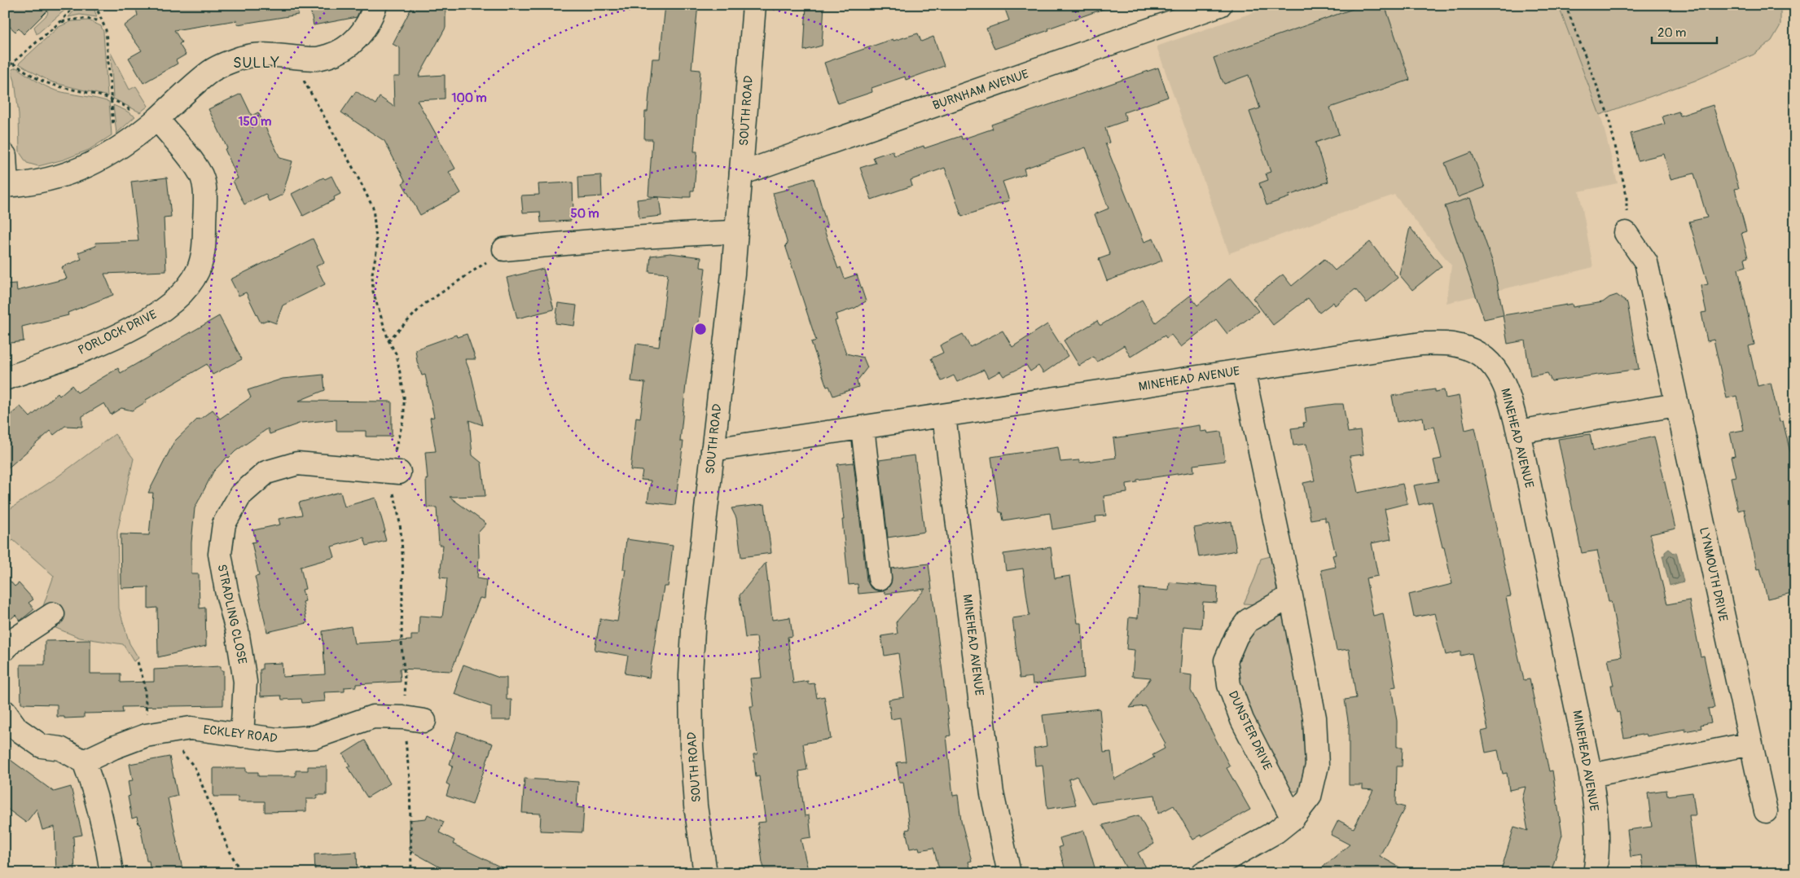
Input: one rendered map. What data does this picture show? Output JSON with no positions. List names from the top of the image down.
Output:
{
  "streets": {
    "street": [
      "BURNHAM AVENUE",
      "SOUTH ROAD",
      "PORLOCK DRIVE",
      "MINEHEAD AVENUE",
      "LYNMOUTH DRIVE",
      "STRADLING CLOSE",
      "DUNSTER DRIVE",
      "ECKLEY ROAD"
    ]
  },
  "crossings": [
    ["BURNHAM AVENUE", "SOUTH ROAD"],
    ["SOUTH ROAD", "MINEHEAD AVENUE"],
    ["STRADLING CLOSE", "ECKLEY ROAD"]
  ],
  "districts": ["SULLY"],
  "scale_bar": "20 m",
  "rings": ["100 m", "150 m", "50 m"]
}
